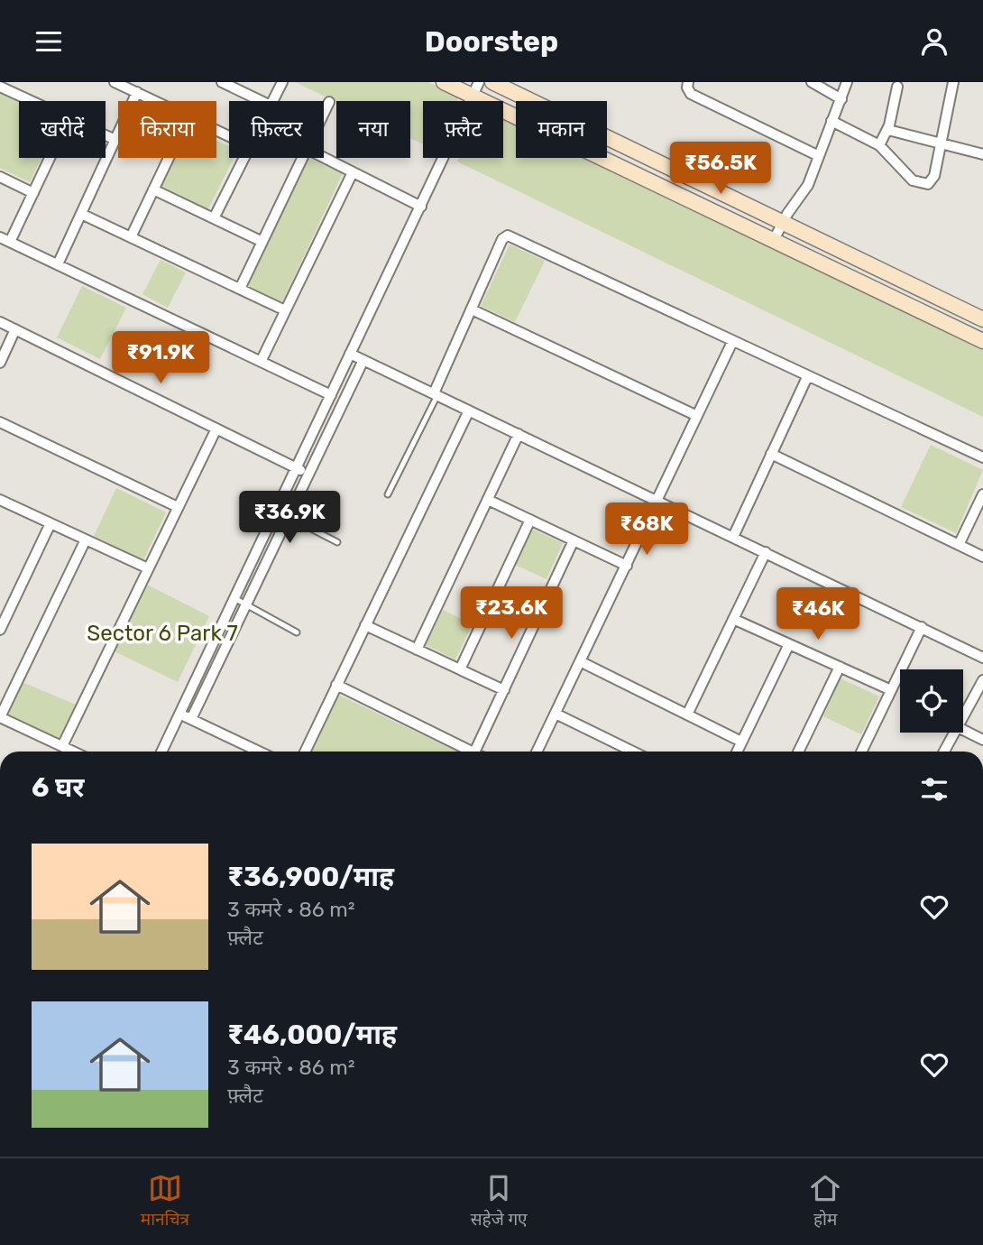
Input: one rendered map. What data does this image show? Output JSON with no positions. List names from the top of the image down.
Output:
{
  "parks": ["Sector 6 Park 7"],
  "page": {
    "header": "Doorstep",
    "chip": [
      "खरीदें",
      "किराया",
      "फ़िल्टर",
      "नया",
      "फ़्लैट",
      "मकान"
    ],
    "price": [
      "₹56.5K",
      "₹91.9K",
      "₹36.9K",
      "₹68K",
      "₹23.6K",
      "₹46K"
    ],
    "heading": "6 घर",
    "list": [
      {
        "name": "₹36,900/माह",
        "note": "3 कमरे · 86 m² · फ़्लैट"
      },
      {
        "name": "₹46,000/माह",
        "note": "3 कमरे · 86 m² · फ़्लैट"
      }
    ],
    "tabs": ["मानचित्र", "सहेजे गए", "होम"]
  }
}
